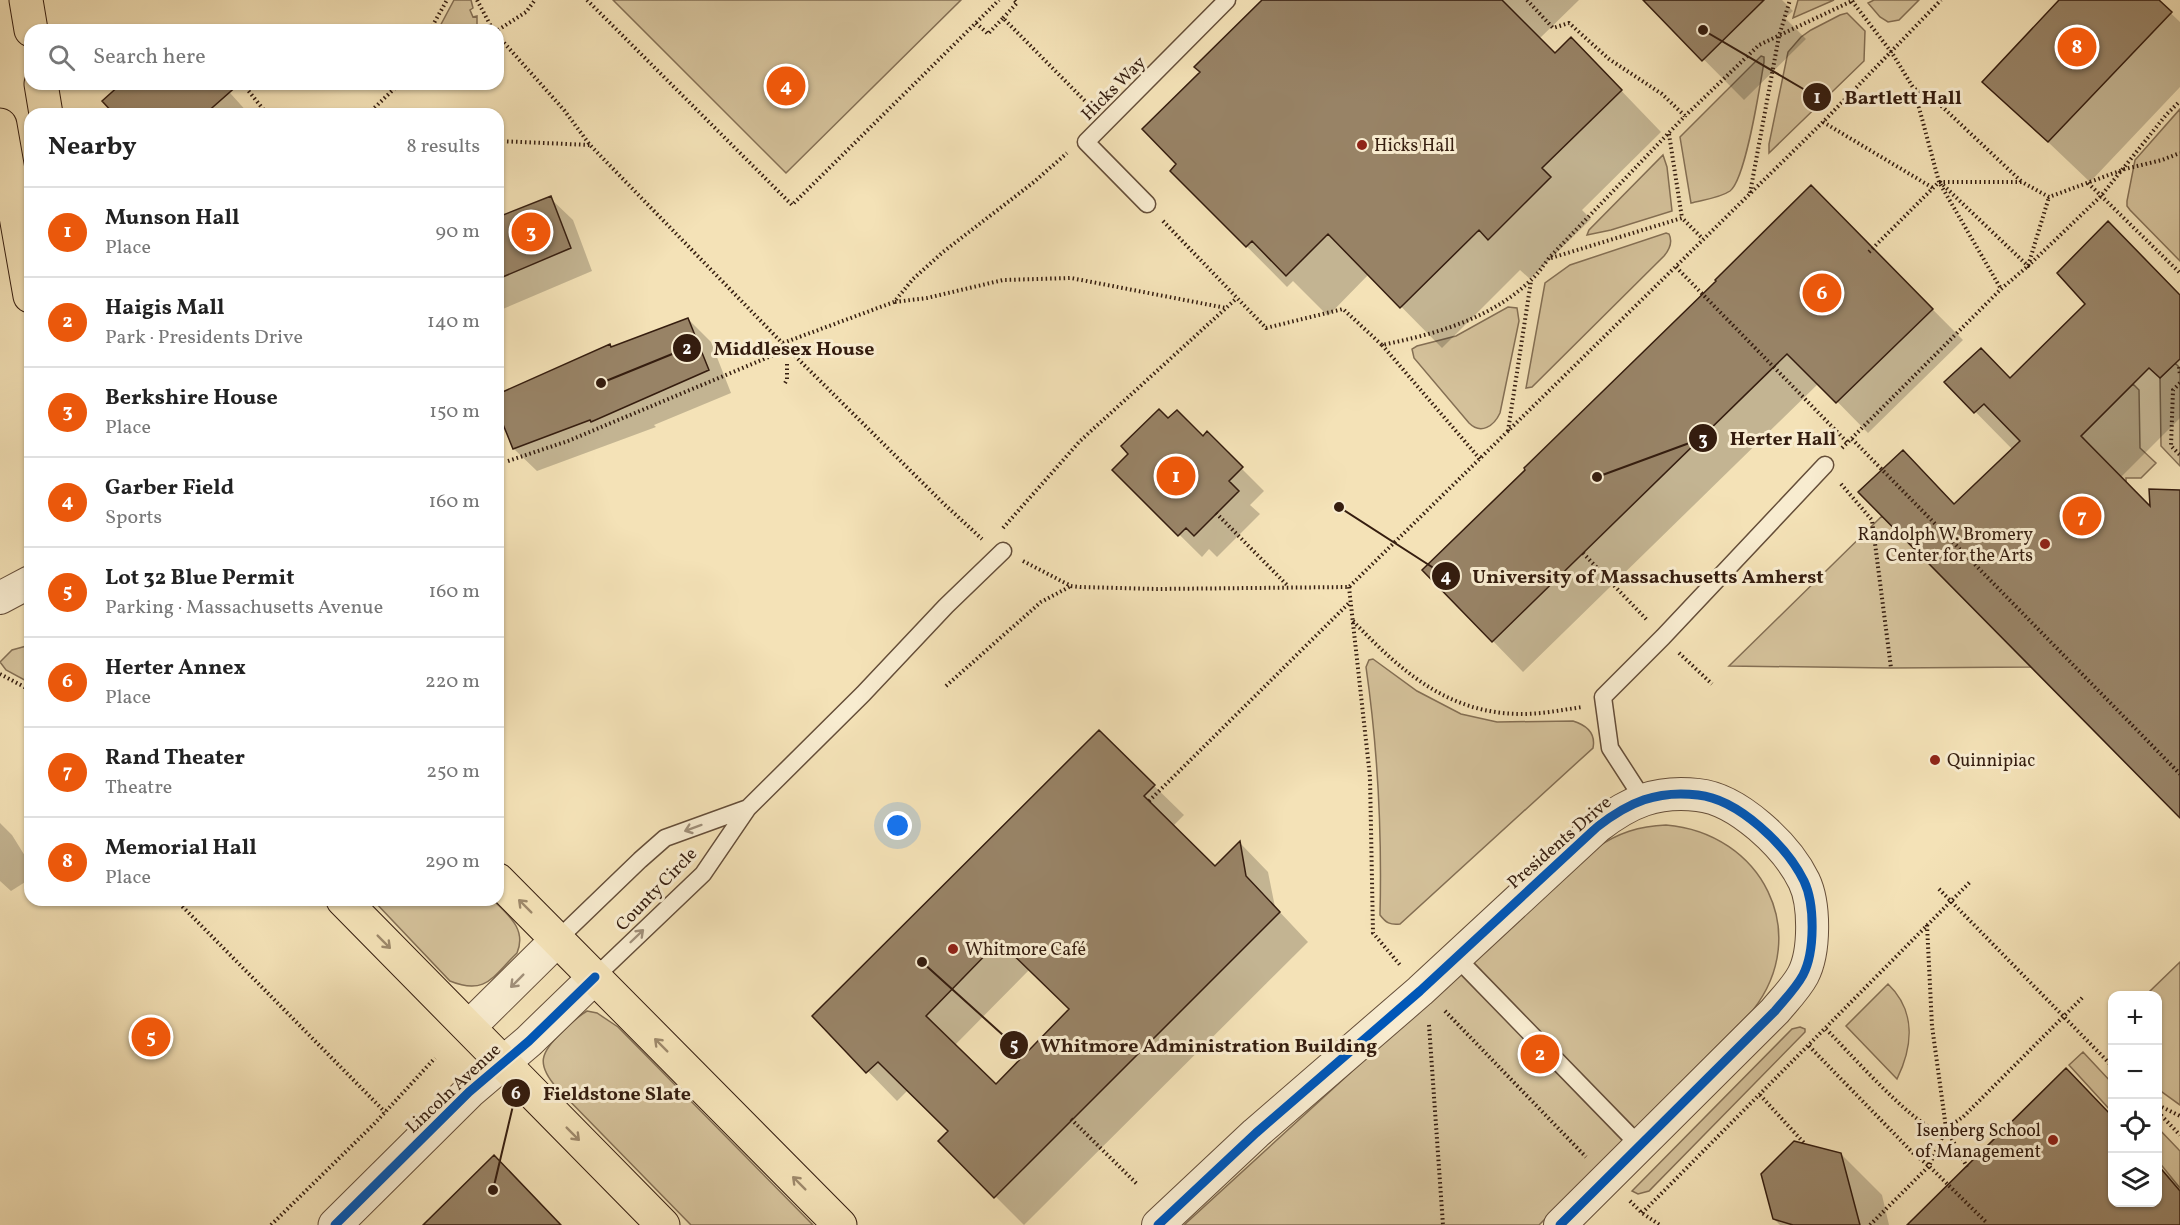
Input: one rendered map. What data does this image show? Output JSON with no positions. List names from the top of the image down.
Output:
{
  "streets": {
    "street": ["Presidents Drive", "Lincoln Avenue"],
    "lane": ["Hicks Way", "County Circle"]
  },
  "crossings": [
    ["County Circle", "Lincoln Avenue"]
  ],
  "places": [
    "Bartlett Hall",
    "Hicks Hall",
    "Middlesex House",
    "Herter Hall",
    "University of Massachusetts Amherst",
    "Randolph W. Bromery Center for the Arts",
    "Quinnipiac",
    "Whitmore Café",
    "Whitmore Administration Building",
    "Isenberg School of Management",
    "Fieldstone Slate"
  ],
  "page": {
    "search": "Search here",
    "pins": [
      "8",
      "4",
      "3",
      "6",
      "1",
      "7",
      "5",
      "2"
    ],
    "heading": ["Nearby", "8 results"],
    "list": [
      {
        "mark": "1",
        "name": "Munson Hall",
        "note": "Place",
        "value": "90 m"
      },
      {
        "mark": "2",
        "name": "Haigis Mall",
        "note": "Park · Presidents Drive",
        "value": "140 m"
      },
      {
        "mark": "3",
        "name": "Berkshire House",
        "note": "Place",
        "value": "150 m"
      },
      {
        "mark": "4",
        "name": "Garber Field",
        "note": "Sports",
        "value": "160 m"
      },
      {
        "mark": "5",
        "name": "Lot 32 Blue Permit",
        "note": "Parking · Massachusetts Avenue",
        "value": "160 m"
      },
      {
        "mark": "6",
        "name": "Herter Annex",
        "note": "Place",
        "value": "220 m"
      },
      {
        "mark": "7",
        "name": "Rand Theater",
        "note": "Theatre",
        "value": "250 m"
      },
      {
        "mark": "8",
        "name": "Memorial Hall",
        "note": "Place",
        "value": "290 m"
      }
    ],
    "map_buttons": ["+", "−"]
  }
}
